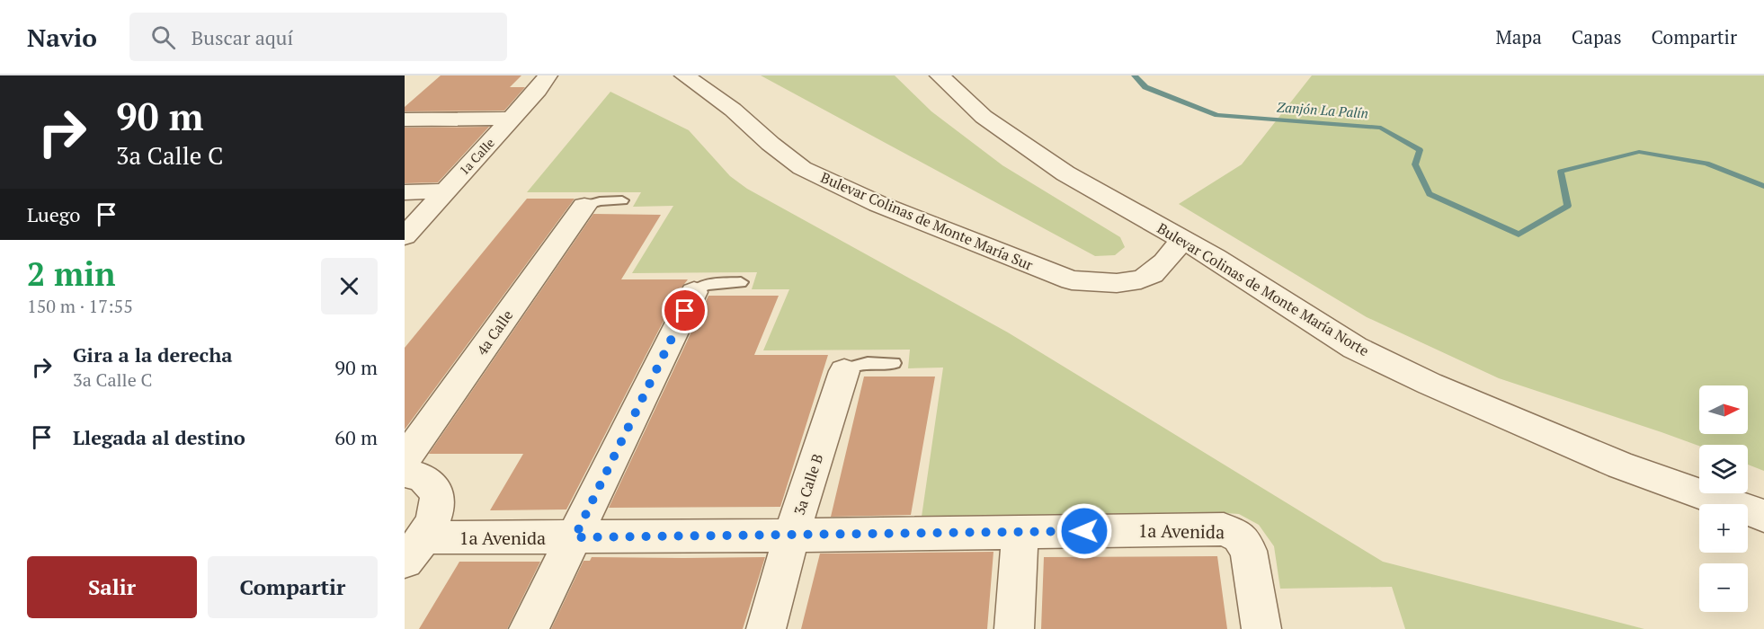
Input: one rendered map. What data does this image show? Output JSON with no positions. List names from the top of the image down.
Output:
{
  "streets": {
    "street": [
      "1a Calle",
      "Bulevar Colinas de Monte María Sur",
      "Bulevar Colinas de Monte María Norte",
      "4a Calle",
      "3a Calle B",
      "1a Avenida"
    ]
  },
  "crossings": [
    ["Bulevar Colinas de Monte María Sur", "Bulevar Colinas de Monte María Norte"],
    ["3a Calle B", "1a Avenida"]
  ],
  "water": ["Zanjón La Palín"],
  "north": "right",
  "page": {
    "header": "Navio",
    "search": "Buscar aquí",
    "nav": ["Mapa", "Capas", "Compartir"],
    "turn": ["90 m", "3a Calle C"],
    "then": "Luego",
    "heading": ["2 min", "150 m · 17:55"],
    "list": [
      {
        "name": "Gira a la derecha",
        "note": "3a Calle C",
        "value": "90 m"
      },
      {
        "name": "Llegada al destino",
        "value": "60 m"
      }
    ],
    "map_buttons": ["+", "−"],
    "buttons": ["Salir", "Compartir"]
  }
}
